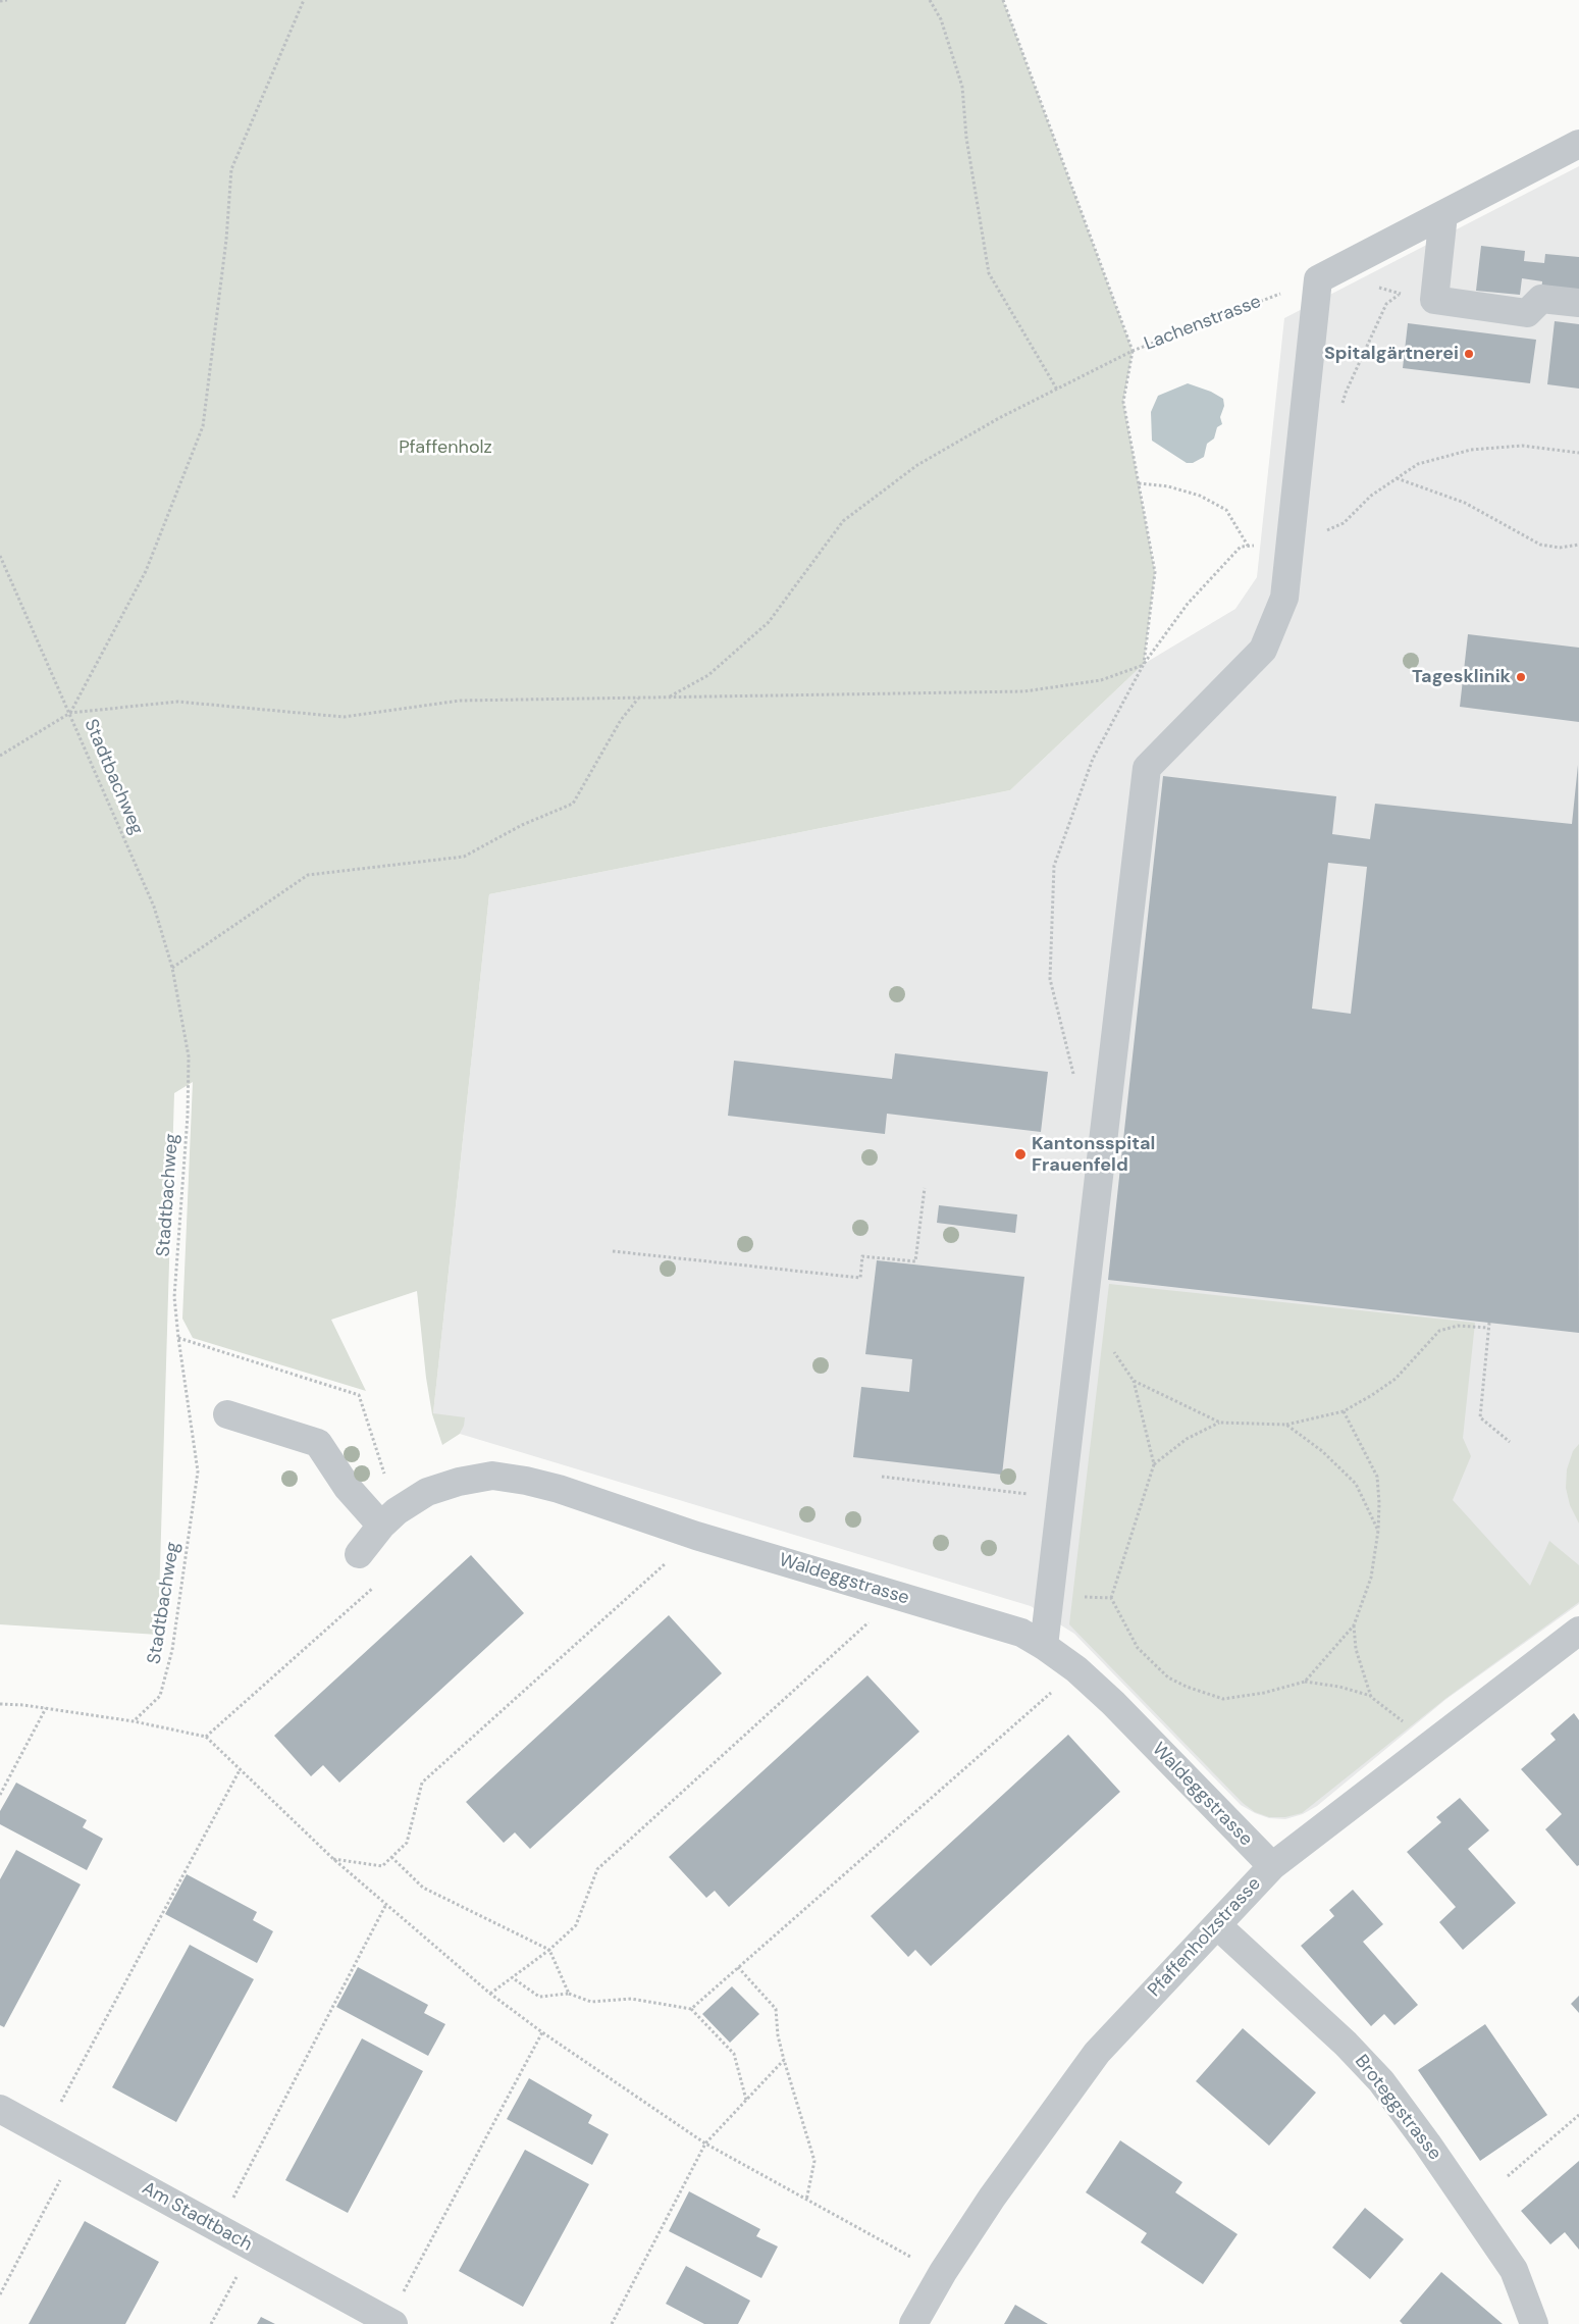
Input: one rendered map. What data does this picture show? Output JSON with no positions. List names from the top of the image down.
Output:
{
  "streets": {
    "street": [
      "Waldeggstrasse",
      "Pfaffenholzstrasse",
      "Broteggstrasse",
      "Am Stadtbach"
    ],
    "path": ["Lachenstrasse", "Stadtbachweg"]
  },
  "crossings": [
    ["Waldeggstrasse", "Pfaffenholzstrasse"],
    ["Pfaffenholzstrasse", "Broteggstrasse"]
  ],
  "parks": ["Pfaffenholz"],
  "places": ["Spitalgärtnerei", "Tagesklinik", "Kantonsspital Frauenfeld"]
}
